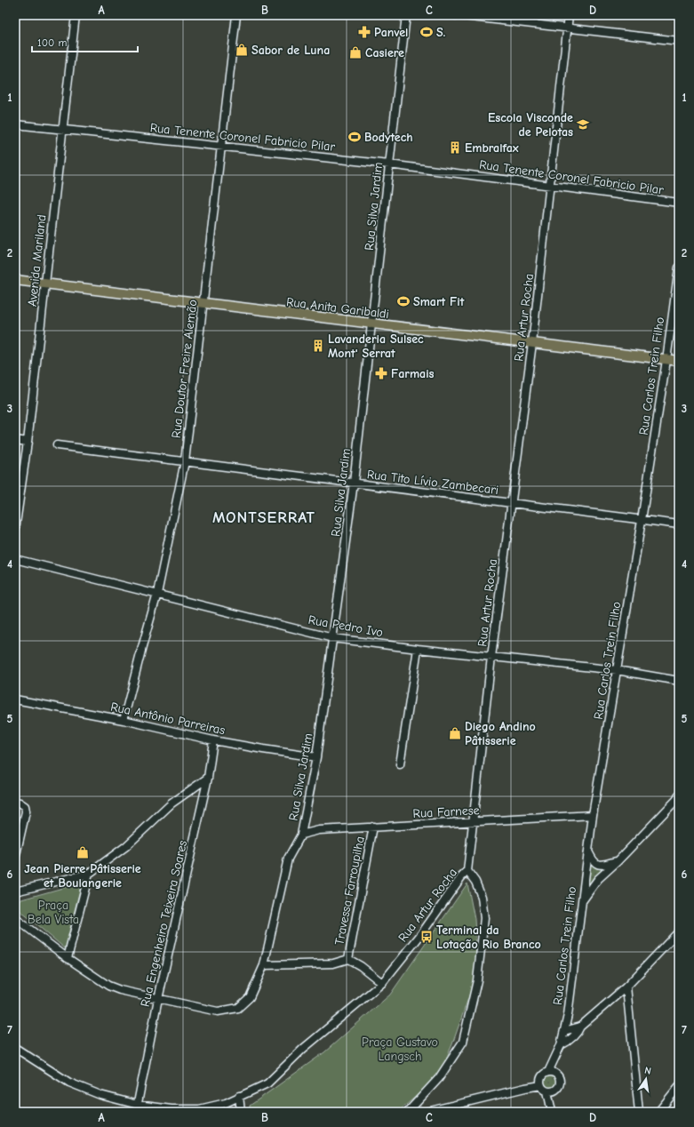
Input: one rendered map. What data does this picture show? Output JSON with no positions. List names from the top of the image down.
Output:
{
  "streets": {
    "main road": ["Rua Anita Garibaldi"],
    "street": [
      "Rua Tenente Coronel Fabricio Pilar",
      "Rua Silva Jardim",
      "Avenida Mariland",
      "Rua Artur Rocha",
      "Rua Doutor Freire Alemão",
      "Rua Carlos Trein Filho",
      "Rua Tito Lívio Zambecari",
      "Rua Pedro Ivo",
      "Rua Antônio Parreiras",
      "Rua Farnese",
      "Travessa Farroupilha",
      "Rua Engenheiro Teixeira Soares"
    ]
  },
  "crossings": [
    ["Rua Tenente Coronel Fabricio Pilar", "Rua Silva Jardim"],
    ["Rua Tenente Coronel Fabricio Pilar", "Avenida Mariland"],
    ["Rua Tenente Coronel Fabricio Pilar", "Rua Artur Rocha"],
    ["Rua Tenente Coronel Fabricio Pilar", "Rua Doutor Freire Alemão"],
    ["Rua Silva Jardim", "Rua Anita Garibaldi"],
    ["Rua Silva Jardim", "Rua Tito Lívio Zambecari"],
    ["Rua Silva Jardim", "Rua Pedro Ivo"],
    ["Rua Silva Jardim", "Rua Antônio Parreiras"],
    ["Rua Silva Jardim", "Rua Farnese"],
    ["Rua Silva Jardim", "Rua Engenheiro Teixeira Soares"],
    ["Avenida Mariland", "Rua Anita Garibaldi"],
    ["Rua Anita Garibaldi", "Rua Artur Rocha"],
    ["Rua Anita Garibaldi", "Rua Doutor Freire Alemão"],
    ["Rua Anita Garibaldi", "Rua Carlos Trein Filho"],
    ["Rua Artur Rocha", "Rua Tito Lívio Zambecari"],
    ["Rua Artur Rocha", "Rua Pedro Ivo"],
    ["Rua Artur Rocha", "Rua Farnese"],
    ["Rua Artur Rocha", "Rua Engenheiro Teixeira Soares"],
    ["Rua Doutor Freire Alemão", "Rua Tito Lívio Zambecari"],
    ["Rua Doutor Freire Alemão", "Rua Pedro Ivo"],
    ["Rua Doutor Freire Alemão", "Rua Antônio Parreiras"],
    ["Rua Carlos Trein Filho", "Rua Tito Lívio Zambecari"],
    ["Rua Carlos Trein Filho", "Rua Pedro Ivo"],
    ["Rua Carlos Trein Filho", "Rua Farnese"],
    ["Rua Antônio Parreiras", "Rua Engenheiro Teixeira Soares"],
    ["Rua Farnese", "Travessa Farroupilha"]
  ],
  "districts": ["MONTSERRAT"],
  "parks": ["Praça Bela Vista", "Praça Gustavo Langsch"],
  "places": {
    "pharmacy": ["Panvel", "Farmais"],
    "sports": ["S.", "Bodytech", "Smart Fit"],
    "shop": [
      "Sabor de Luna",
      "Casiere",
      "Diego Andino Pâtisserie",
      "Jean Pierre Pâtisserie et Boulangerie"
    ],
    "school or university": ["Escola Visconde de Pelotas"],
    "building": ["Embralfax", "Lavanderia Sulsec Mont' Serrat"],
    "bus stop": ["Terminal da Lotação Rio Branco"]
  },
  "scale_bar": "100 m",
  "north": "top",
  "grid": {
    "columns": [
      "A",
      "B",
      "C",
      "D"
    ],
    "rows": [
      "1",
      "2",
      "3",
      "4",
      "5",
      "6",
      "7"
    ]
  }
}
